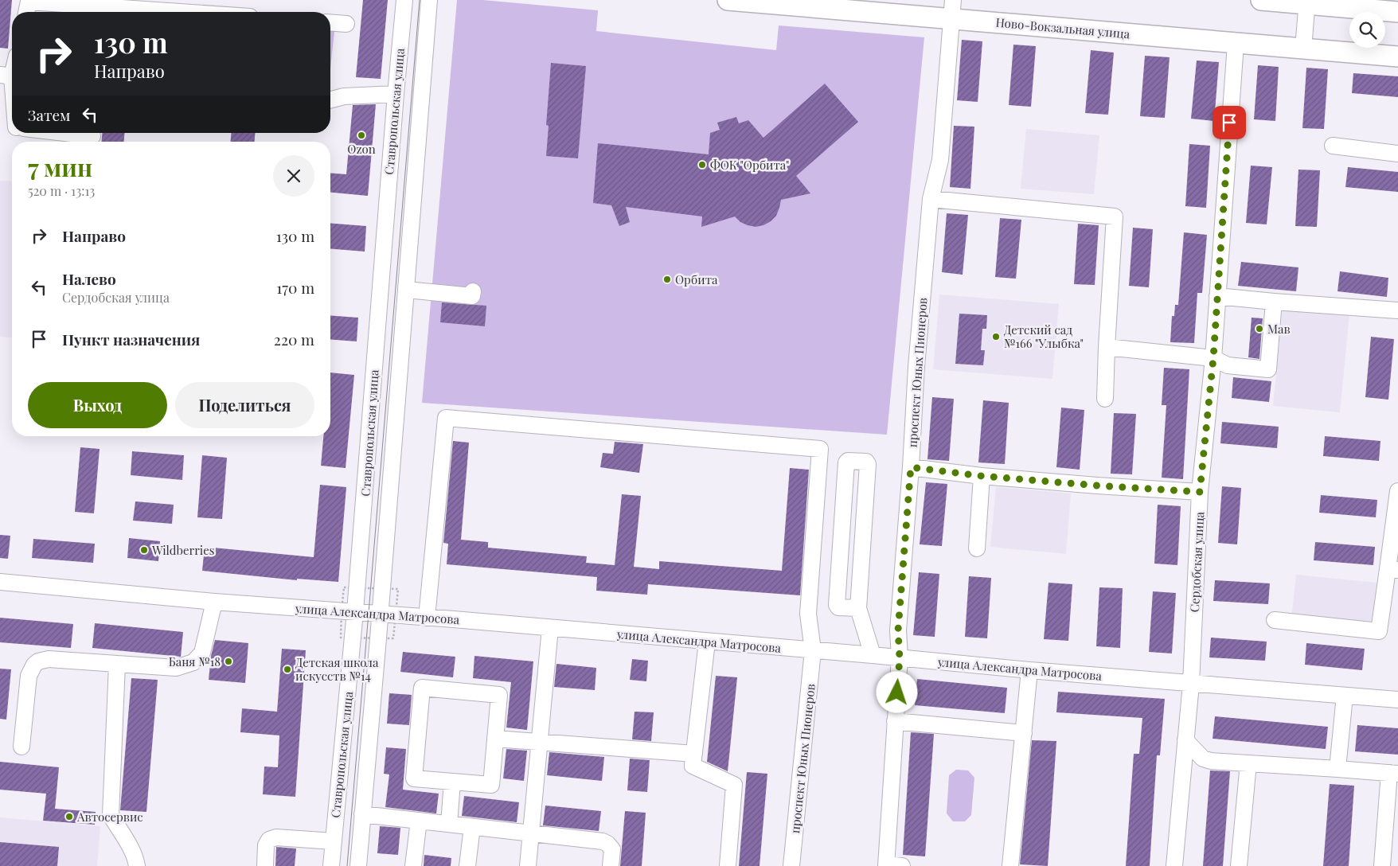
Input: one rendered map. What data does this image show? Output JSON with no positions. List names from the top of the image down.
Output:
{
  "streets": {
    "main road": ["Ново-Вокзальная улица"],
    "street": [
      "Ставропольская улица",
      "проспект Юных Пионеров",
      "Сердобская улица",
      "улица Александра Матросова"
    ]
  },
  "crossings": [
    ["Ново-Вокзальная улица", "проспект Юных Пионеров"],
    ["Ново-Вокзальная улица", "Сердобская улица"],
    ["Ставропольская улица", "улица Александра Матросова"],
    ["проспект Юных Пионеров", "улица Александра Матросова"],
    ["Сердобская улица", "улица Александра Матросова"]
  ],
  "places": [
    "Ozon",
    "ФОК \"Орбита\"",
    "Орбита",
    "Мав",
    "Детский сад №166 \"Улыбка\"",
    "Wildberries",
    "Баня №18",
    "Детская школа искусств №14",
    "Автосервис"
  ],
  "page": {
    "turn": ["130 m", "Направо"],
    "then": "Затем",
    "heading": ["7 мин", "520 m · 13:13"],
    "list": [
      {
        "name": "Направо",
        "value": "130 m"
      },
      {
        "name": "Налево",
        "note": "Сердобская улица",
        "value": "170 m"
      },
      {
        "name": "Пункт назначения",
        "value": "220 m"
      }
    ],
    "buttons": ["Выход", "Поделиться"]
  }
}
